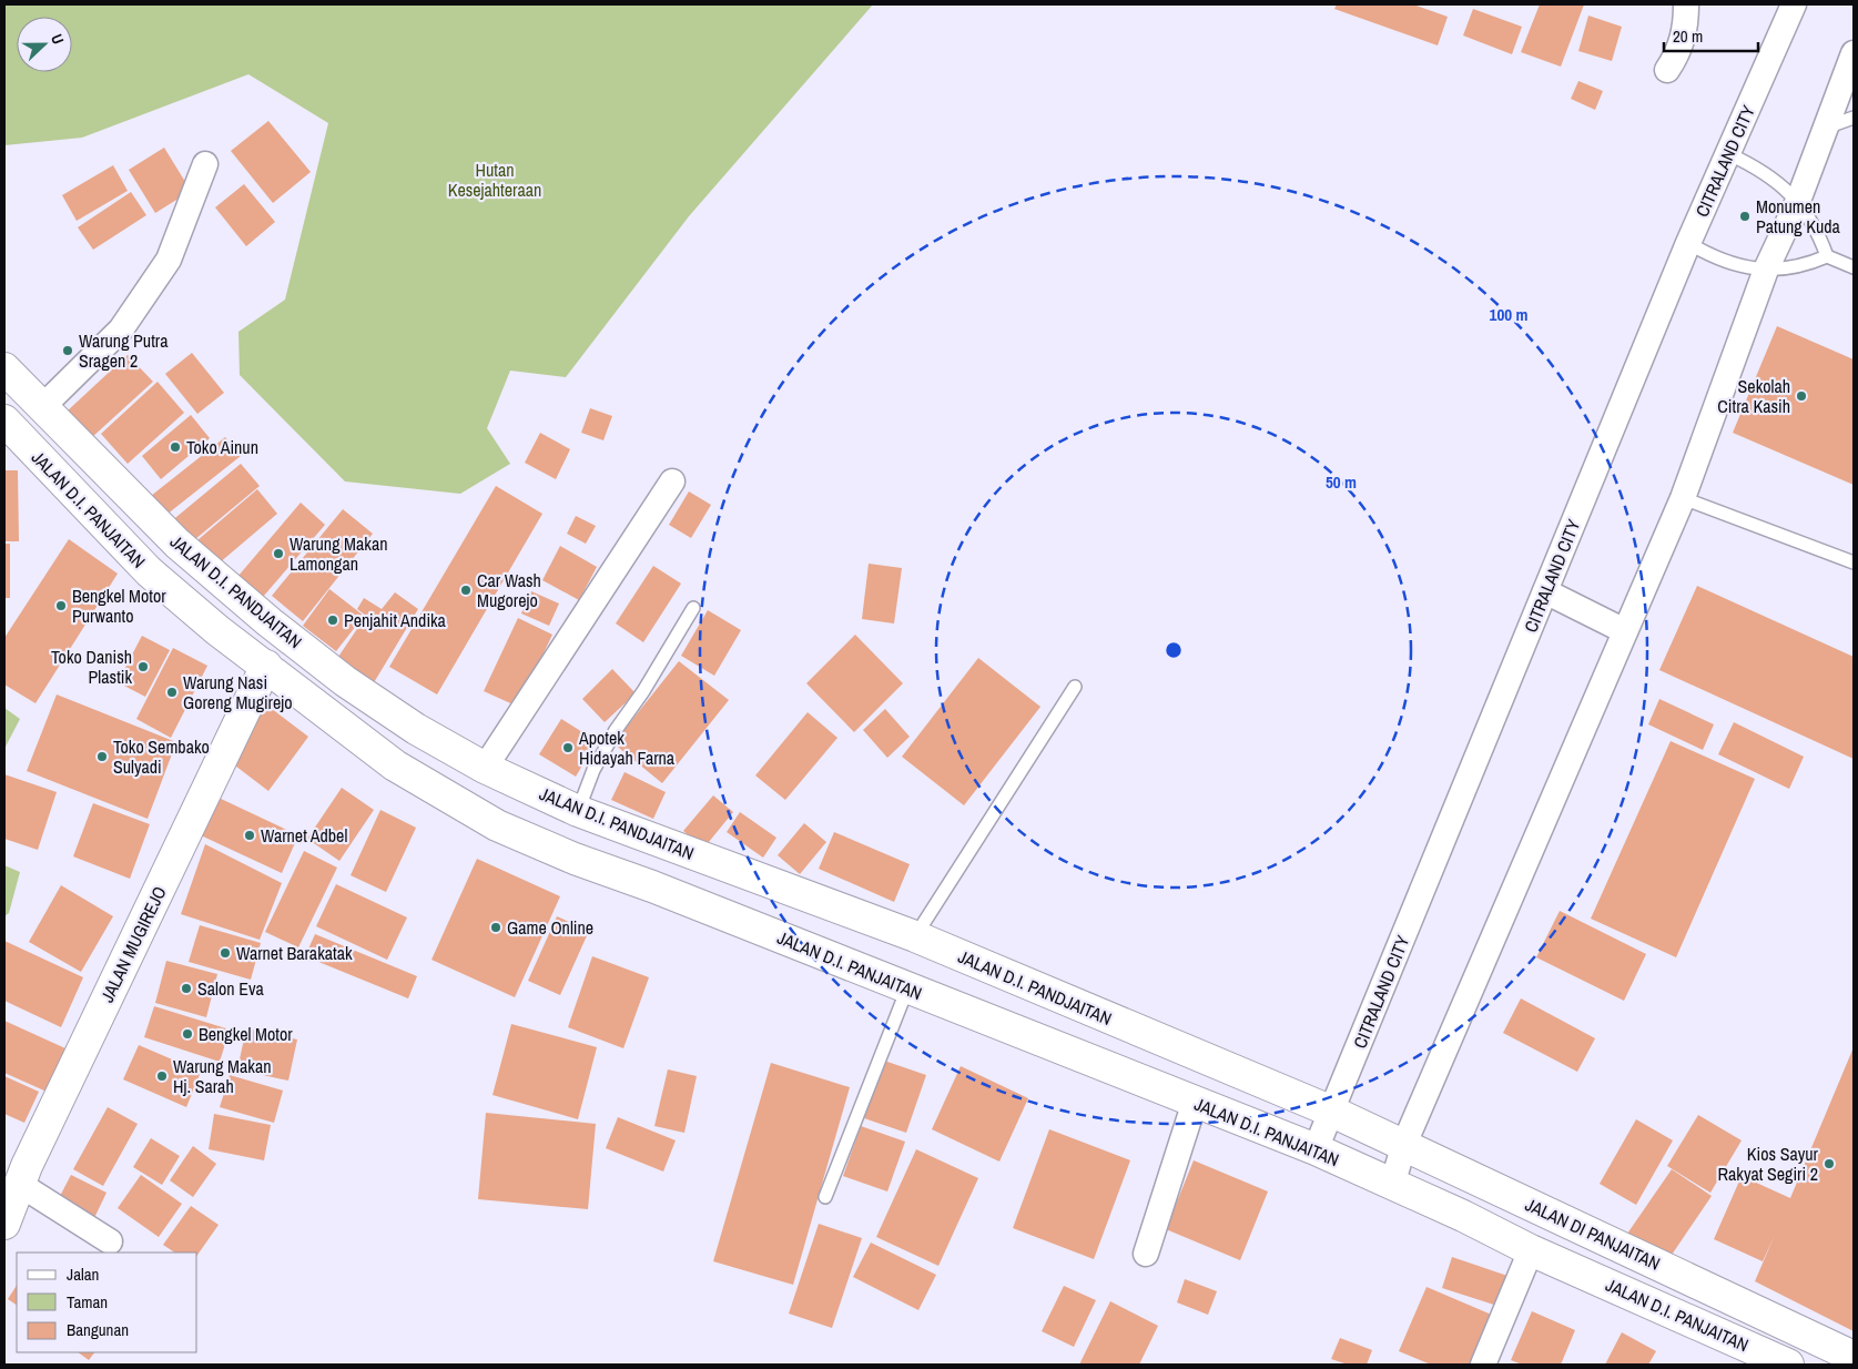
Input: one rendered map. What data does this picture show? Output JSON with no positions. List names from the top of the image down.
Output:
{
  "streets": {
    "main road": [
      "JALAN D.I. PANJAITAN",
      "JALAN D.I. PANDJAITAN",
      "JALAN MUGIREJO",
      "JALAN DI PANJAITAN"
    ],
    "street": ["CITRALAND CITY"]
  },
  "crossings": [
    ["CITRALAND CITY", "JALAN D.I. PANJAITAN"],
    ["CITRALAND CITY", "JALAN D.I. PANDJAITAN"],
    ["CITRALAND CITY", "JALAN DI PANJAITAN"],
    ["JALAN D.I. PANJAITAN", "JALAN MUGIREJO"],
    ["JALAN D.I. PANDJAITAN", "JALAN MUGIREJO"],
    ["JALAN D.I. PANDJAITAN", "JALAN DI PANJAITAN"]
  ],
  "parks": ["Hutan Kesejahteraan"],
  "places": [
    "Monumen Patung Kuda",
    "Warung Putra Sragen 2",
    "Sekolah Citra Kasih",
    "Toko Ainun",
    "Warung Makan Lamongan",
    "Car Wash Mugorejo",
    "Bengkel Motor Purwanto",
    "Penjahit Andika",
    "Toko Danish Plastik",
    "Warung Nasi Goreng Mugirejo",
    "Apotek Hidayah Farna",
    "Toko Sembako Sulyadi",
    "Warnet Adbel",
    "Game Online",
    "Warnet Barakatak",
    "Salon Eva",
    "Bengkel Motor",
    "Warung Makan Hj. Sarah",
    "Kios Sayur Rakyat Segiri 2"
  ],
  "legend": ["Jalan", "Taman", "Bangunan"],
  "scale_bar": "20 m",
  "north": "right",
  "rings": ["100 m", "50 m"]
}
